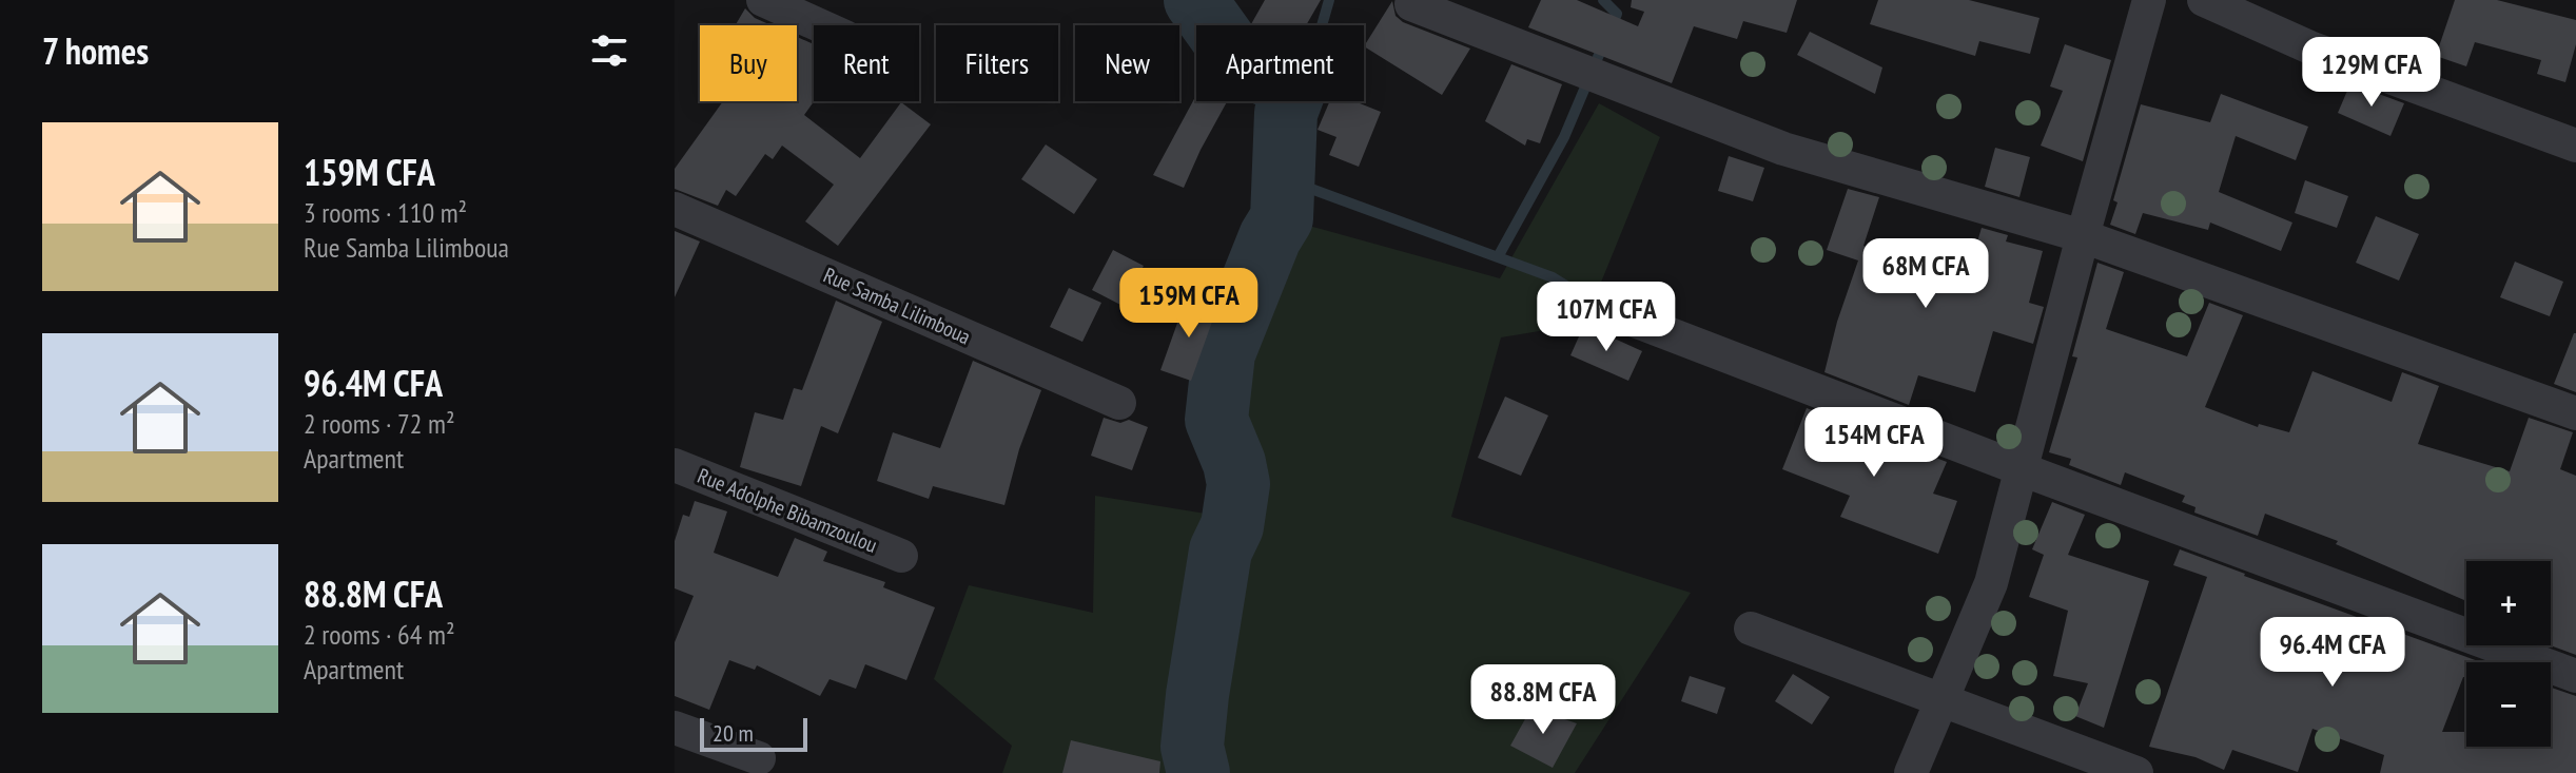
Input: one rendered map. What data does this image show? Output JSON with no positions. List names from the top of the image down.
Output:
{
  "streets": {
    "street": ["Rue Samba Lilimboua", "Rue Adolphe Bibamzoulou"]
  },
  "scale_bar": "20 m",
  "page": {
    "heading": "7 homes",
    "chip": [
      "Buy",
      "Rent",
      "Filters",
      "New",
      "Apartment"
    ],
    "price": [
      "129M CFA",
      "68M CFA",
      "159M CFA",
      "107M CFA",
      "154M CFA",
      "96.4M CFA",
      "88.8M CFA"
    ],
    "list": [
      {
        "name": "159M CFA",
        "note": "3 rooms · 110 m² · Rue Samba Lilimboua"
      },
      {
        "name": "96.4M CFA",
        "note": "2 rooms · 72 m² · Apartment"
      },
      {
        "name": "88.8M CFA",
        "note": "2 rooms · 64 m² · Apartment"
      }
    ],
    "map_buttons": ["+", "−"],
    "scale": "20 m"
  }
}
